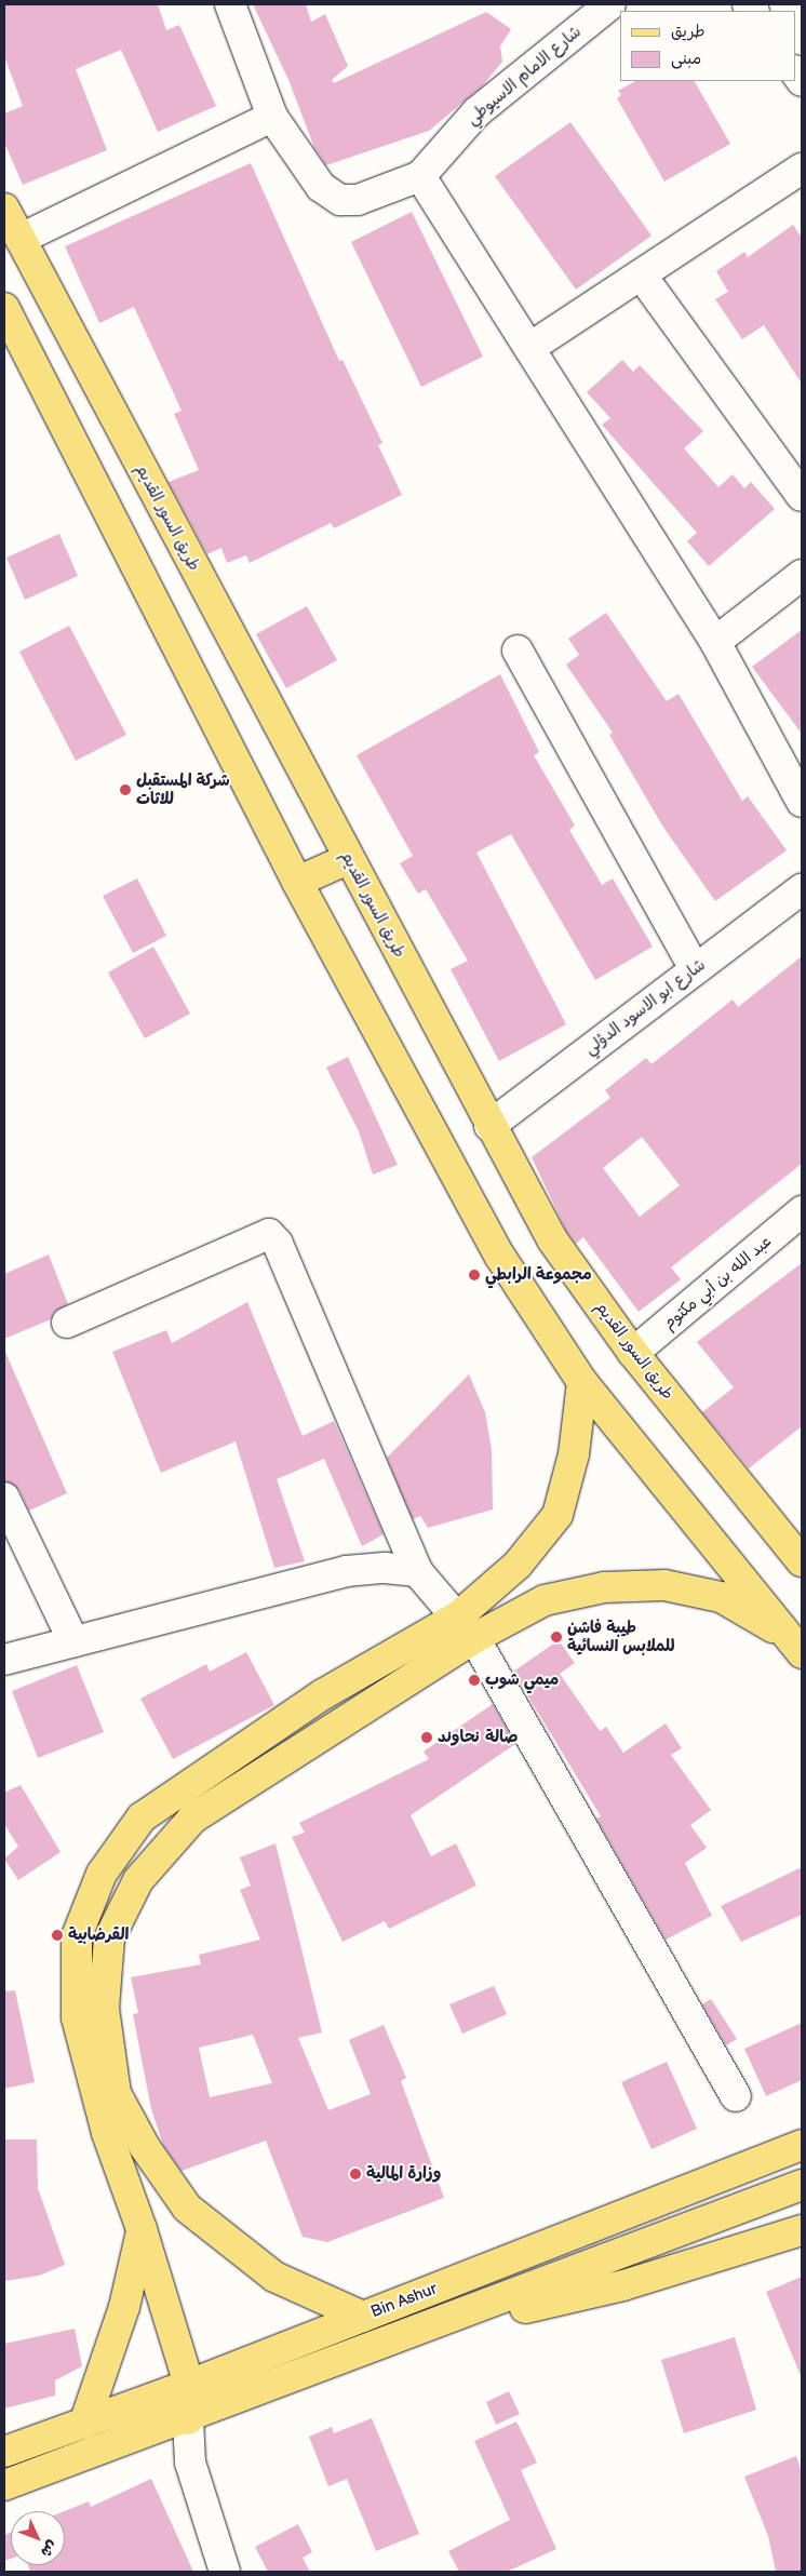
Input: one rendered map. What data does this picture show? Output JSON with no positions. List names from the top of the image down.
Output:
{
  "streets": {
    "main road": ["طريق السور القديم", "Bin Ashur"],
    "street": ["شارع الامام الاسيوطي", "شارع ابو الاسود الدؤلي", "عبد الله بن أبي مكتوم"]
  },
  "crossings": [
    ["طريق السور القديم", "شارع ابو الاسود الدؤلي"],
    ["طريق السور القديم", "عبد الله بن أبي مكتوم"]
  ],
  "places": [
    "شركة المستقبل للاثات",
    "مجموعة الرابطي",
    "طيبة فاشن للملابس النسائية",
    "ميمي شوب",
    "صالة نحاوند",
    "القرضابية",
    "وزارة المالية"
  ],
  "legend": ["طريق", "مبنى"],
  "north": "bottom right"
}
